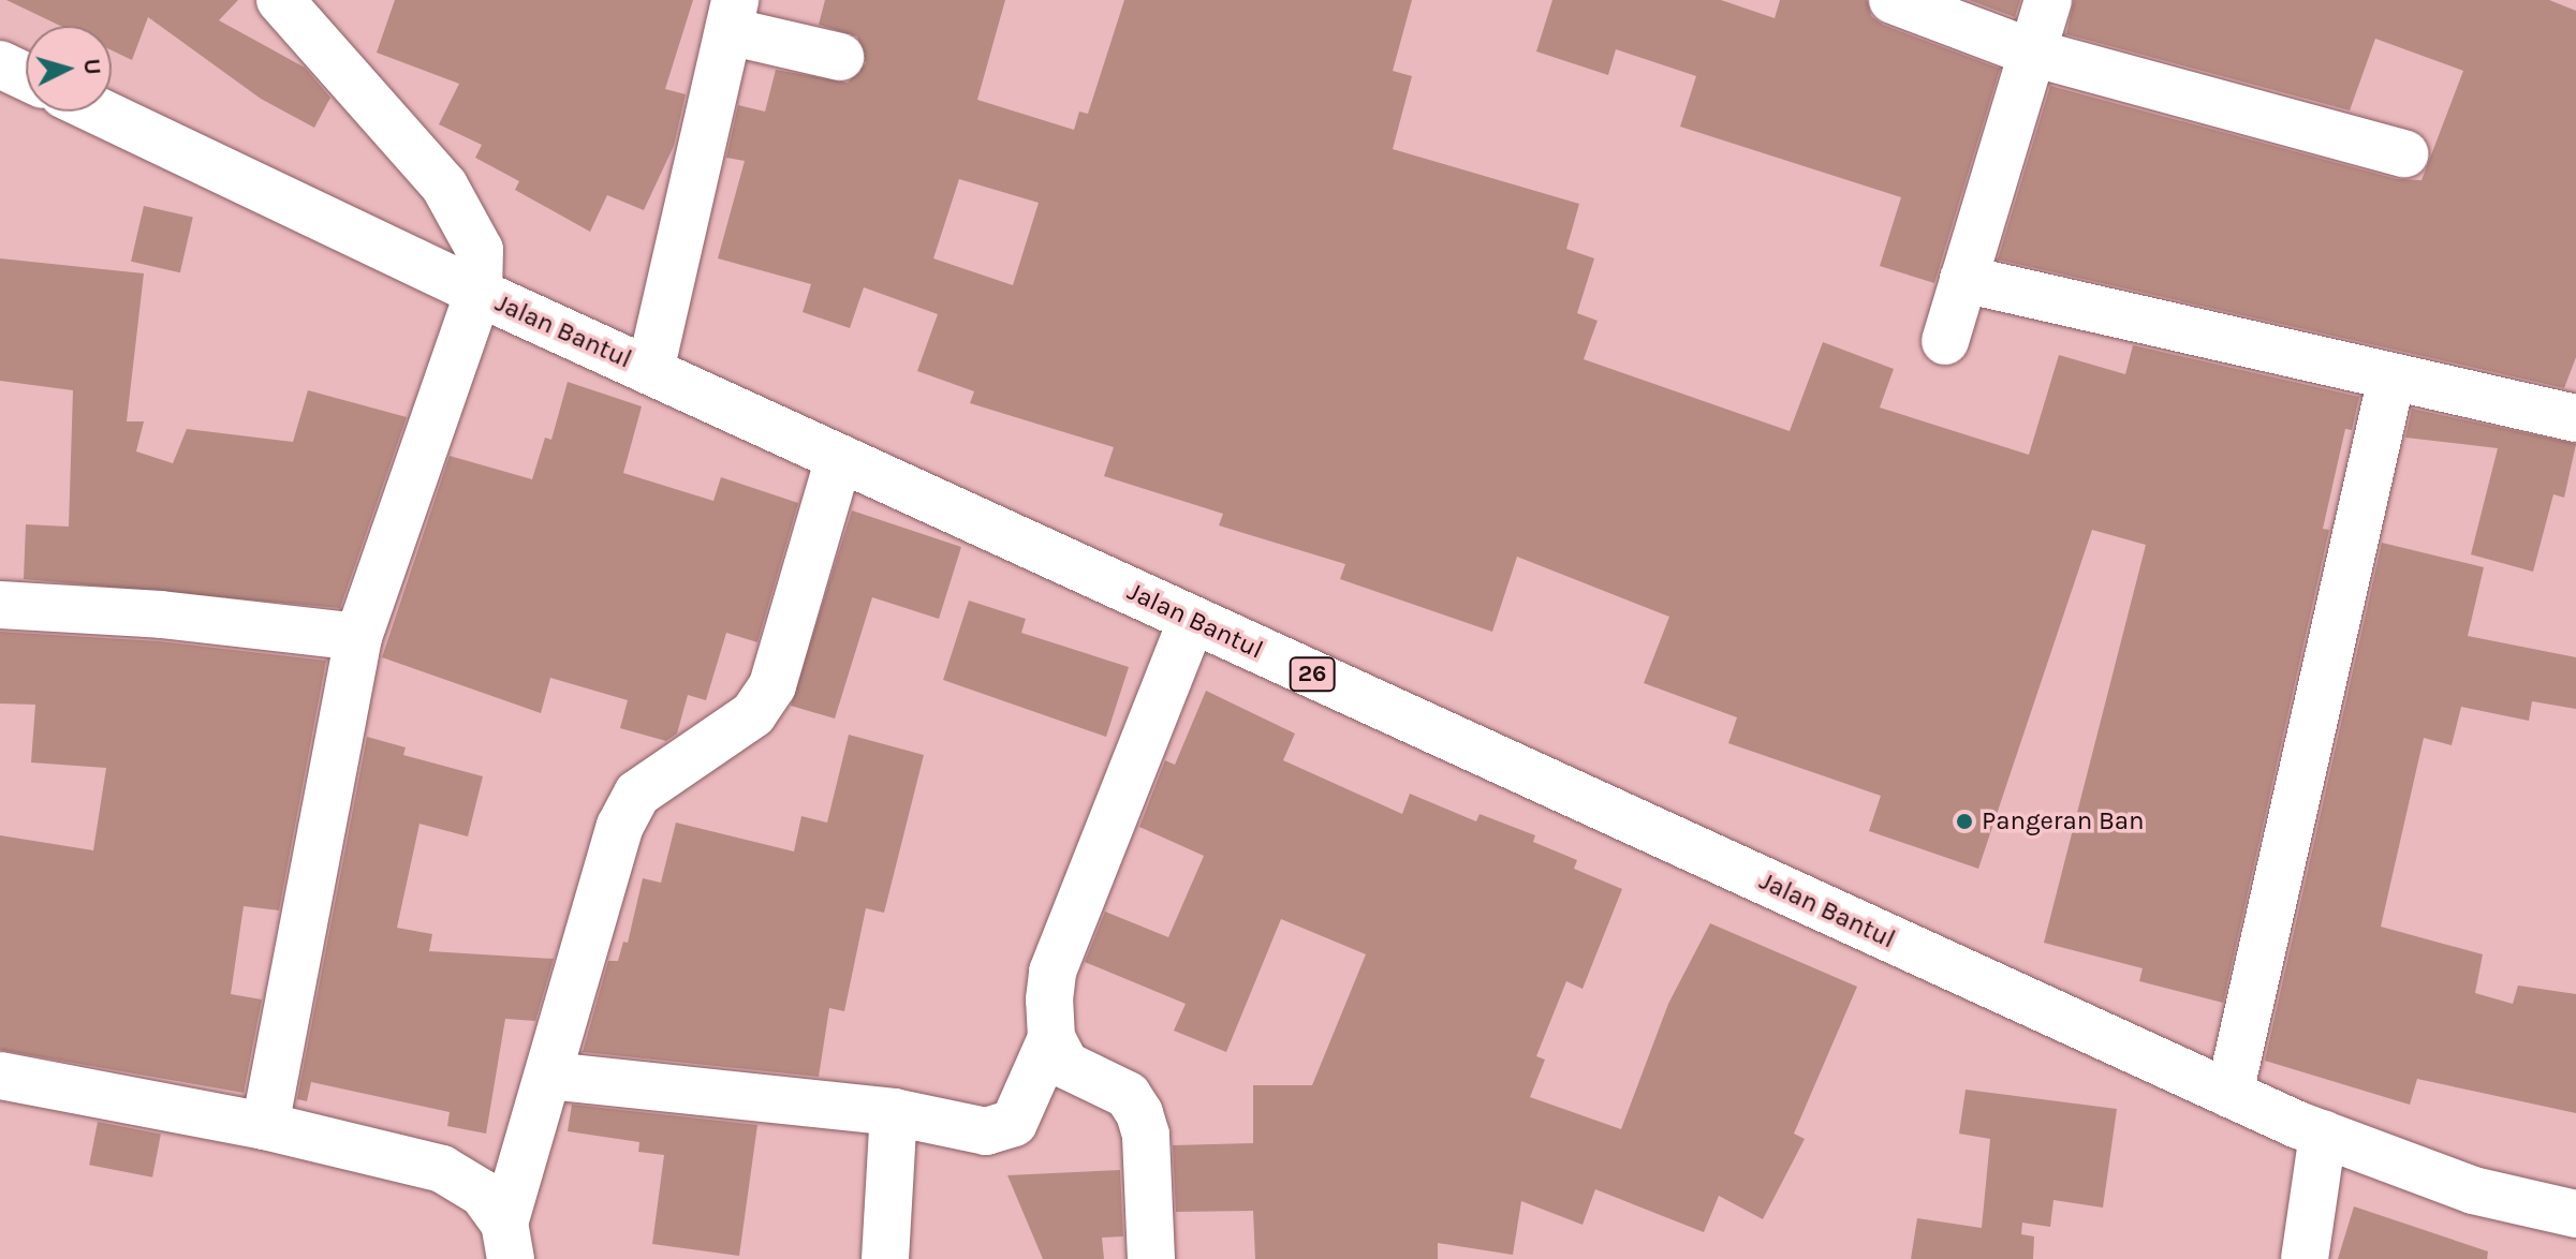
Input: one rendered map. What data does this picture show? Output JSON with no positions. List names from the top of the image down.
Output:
{
  "streets": {
    "street": ["Jalan Bantul", "26"]
  },
  "places": ["Pangeran Ban"],
  "north": "right"
}
